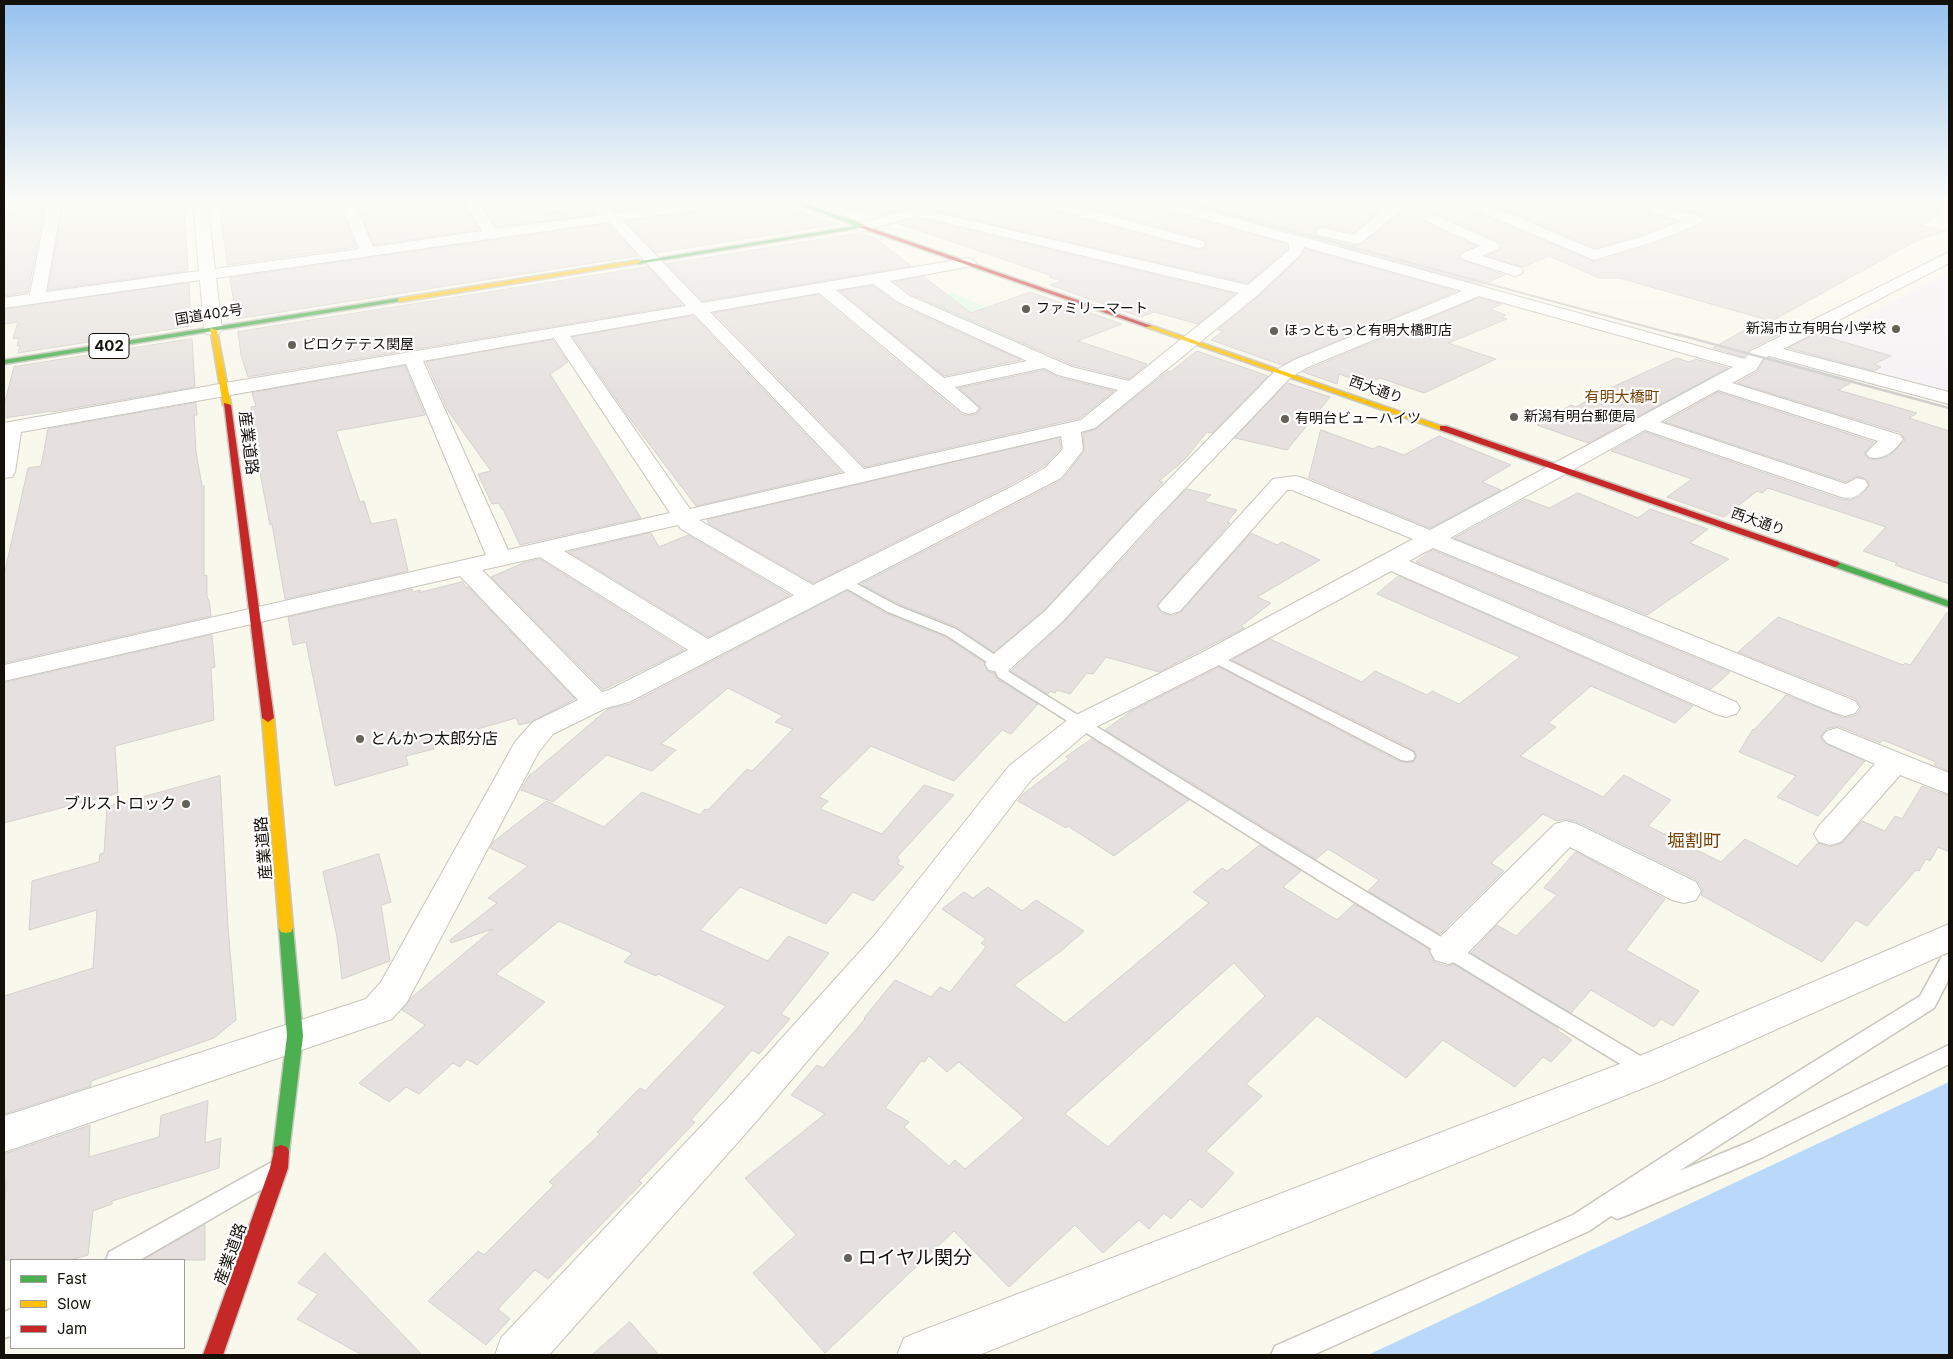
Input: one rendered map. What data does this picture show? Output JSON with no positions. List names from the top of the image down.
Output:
{
  "streets": {
    "main road": [
      "国道402号",
      "402",
      "西大通り",
      "産業道路"
    ]
  },
  "crossings": [
    ["国道402号", "産業道路"]
  ],
  "districts": ["有明大橋町", "堀割町"],
  "places": [
    "ファミリーマート",
    "新潟市立有明台小学校",
    "ほっともっと有明大橋町店",
    "ピロクテテス関屋",
    "新潟有明台郵便局",
    "有明台ビューハイツ",
    "とんかつ太郎分店",
    "ブルストロック",
    "ロイヤル関分"
  ],
  "legend": ["Fast", "Slow", "Jam"]
}
